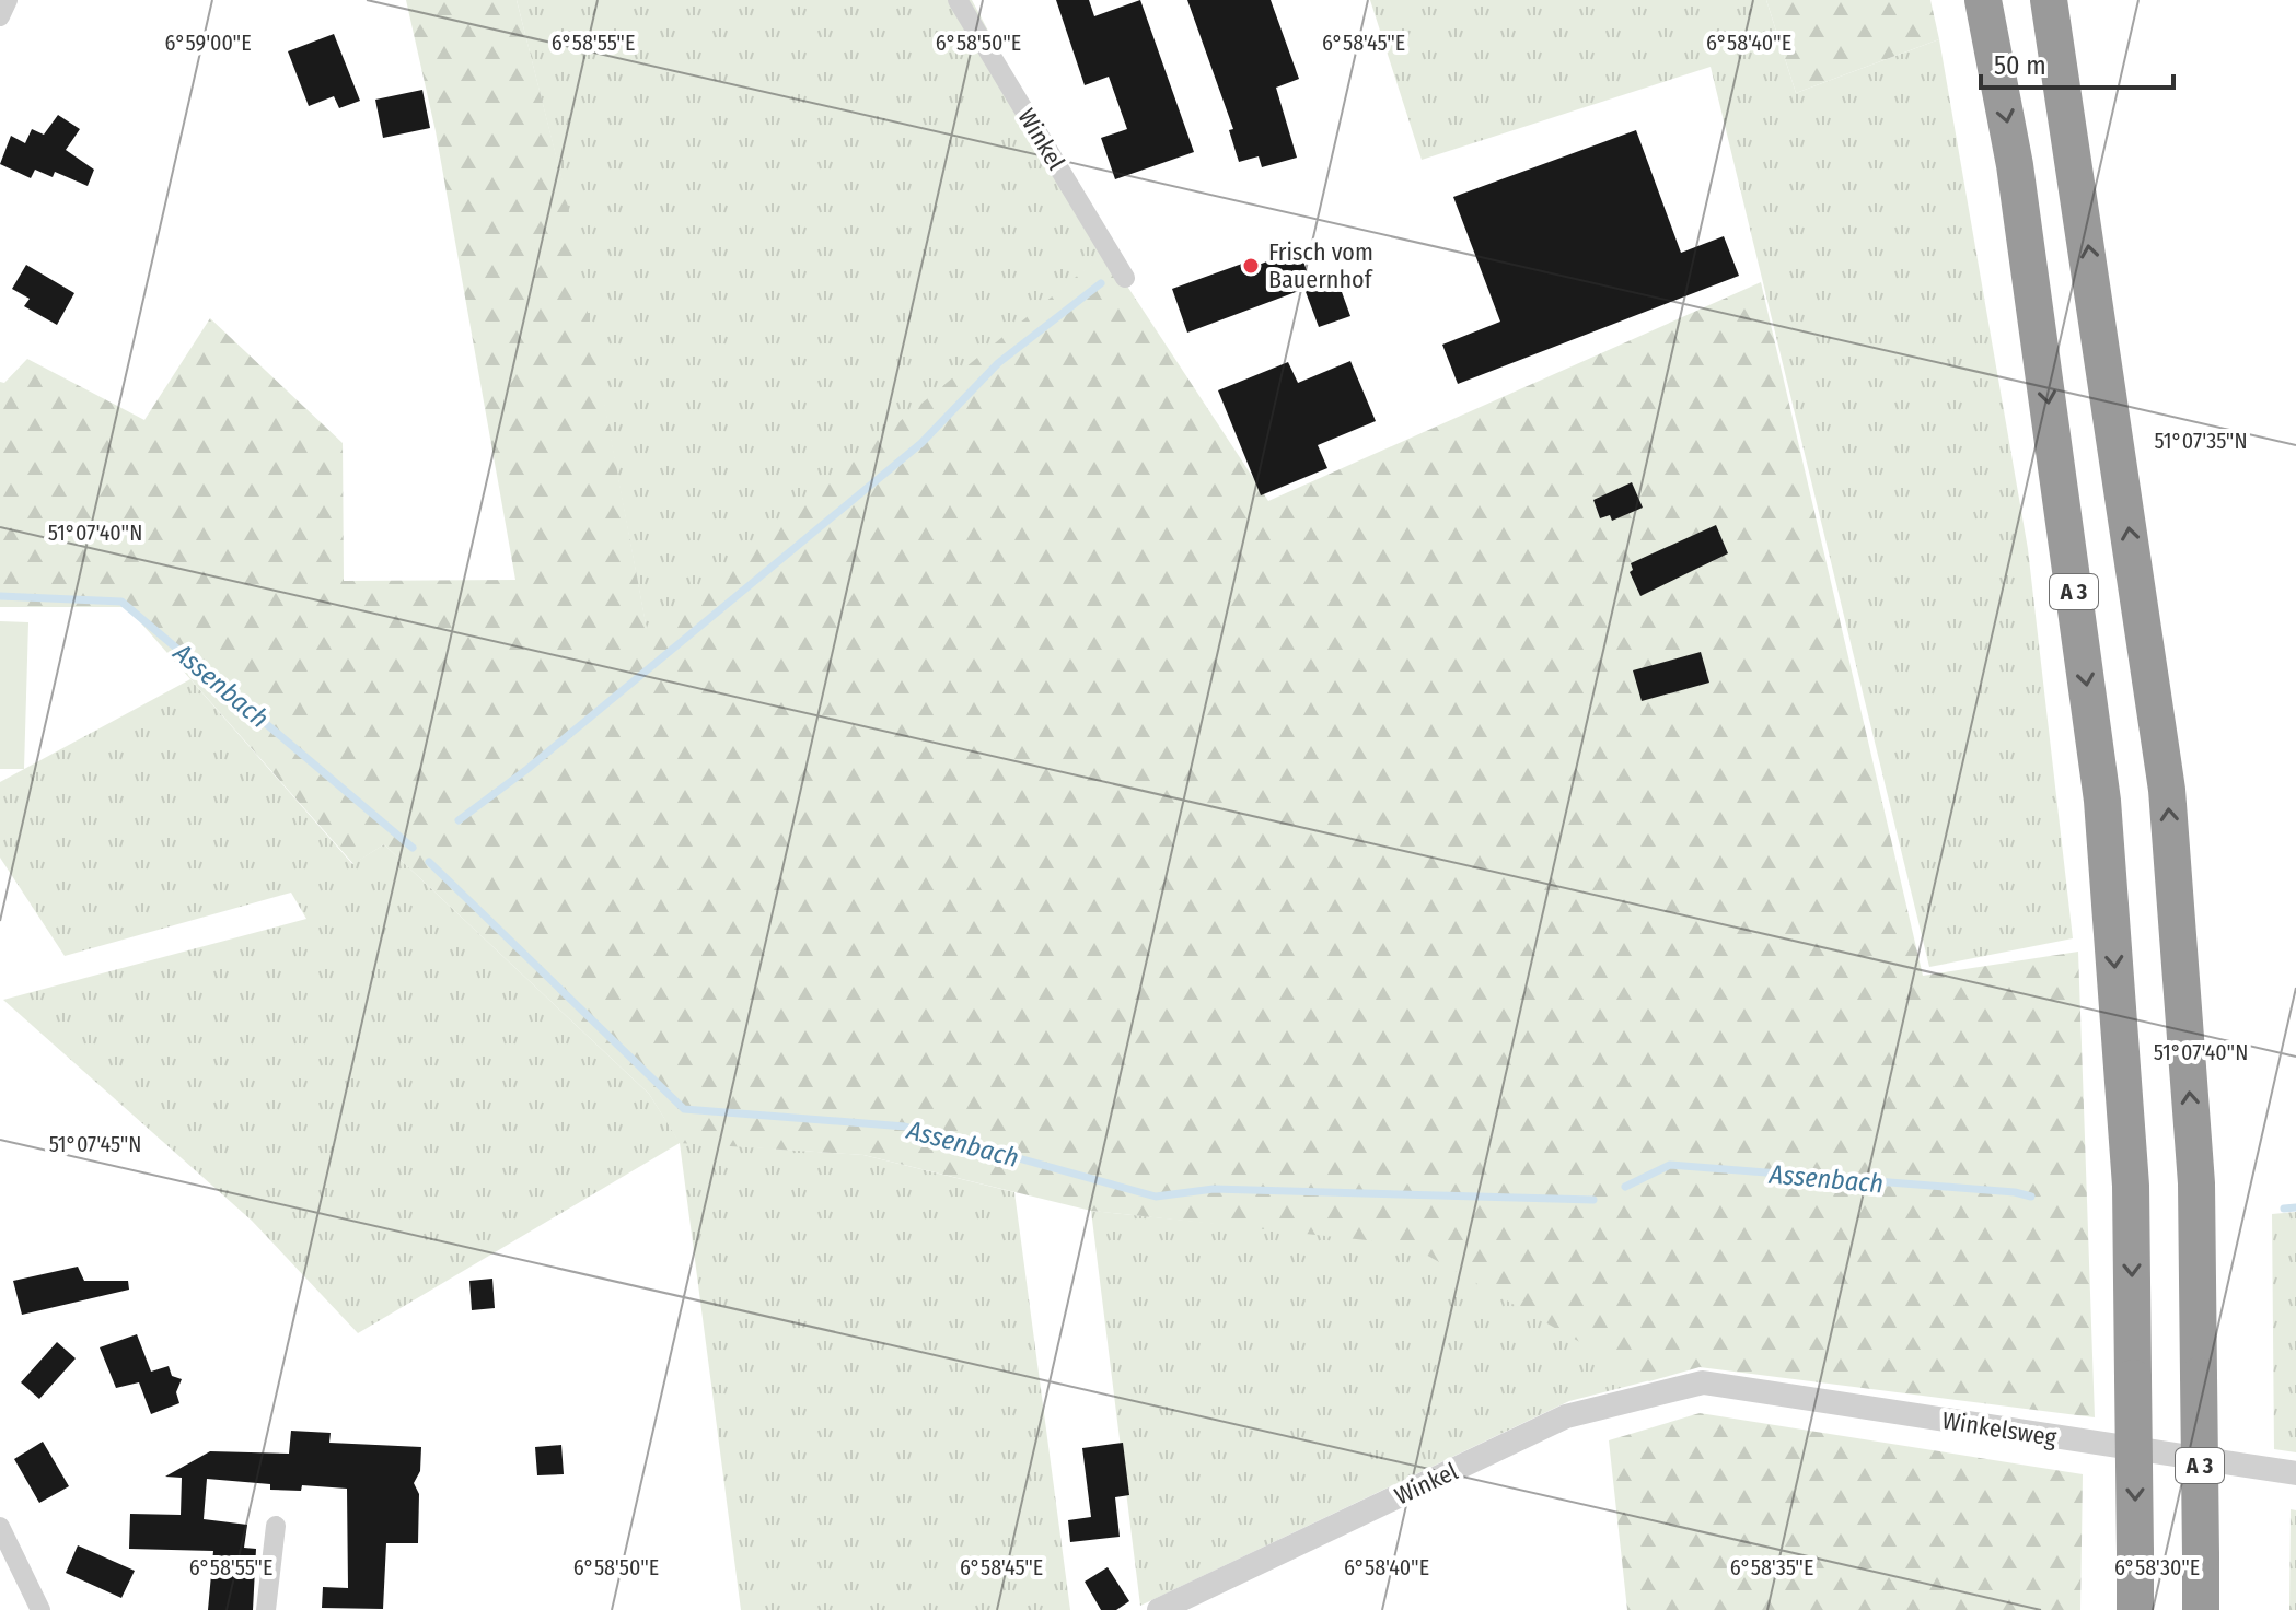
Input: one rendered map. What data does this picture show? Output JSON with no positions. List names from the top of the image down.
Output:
{
  "streets": {
    "highway": ["A 3"],
    "street": ["Winkel", "Winkelsweg"]
  },
  "crossings": [
    ["Winkel", "Winkelsweg"]
  ],
  "water": ["Assenbach"],
  "places": ["Frisch vom Bauernhof"],
  "scale_bar": "50 m",
  "coordinates": [
    "6°59'00\"E",
    "6°58'55\"E",
    "6°58'50\"E",
    "6°58'45\"E",
    "6°58'40\"E",
    "51°07'35\"N",
    "51°07'40\"N",
    "51°07'45\"N",
    "6°58'35\"E",
    "6°58'30\"E"
  ]
}
